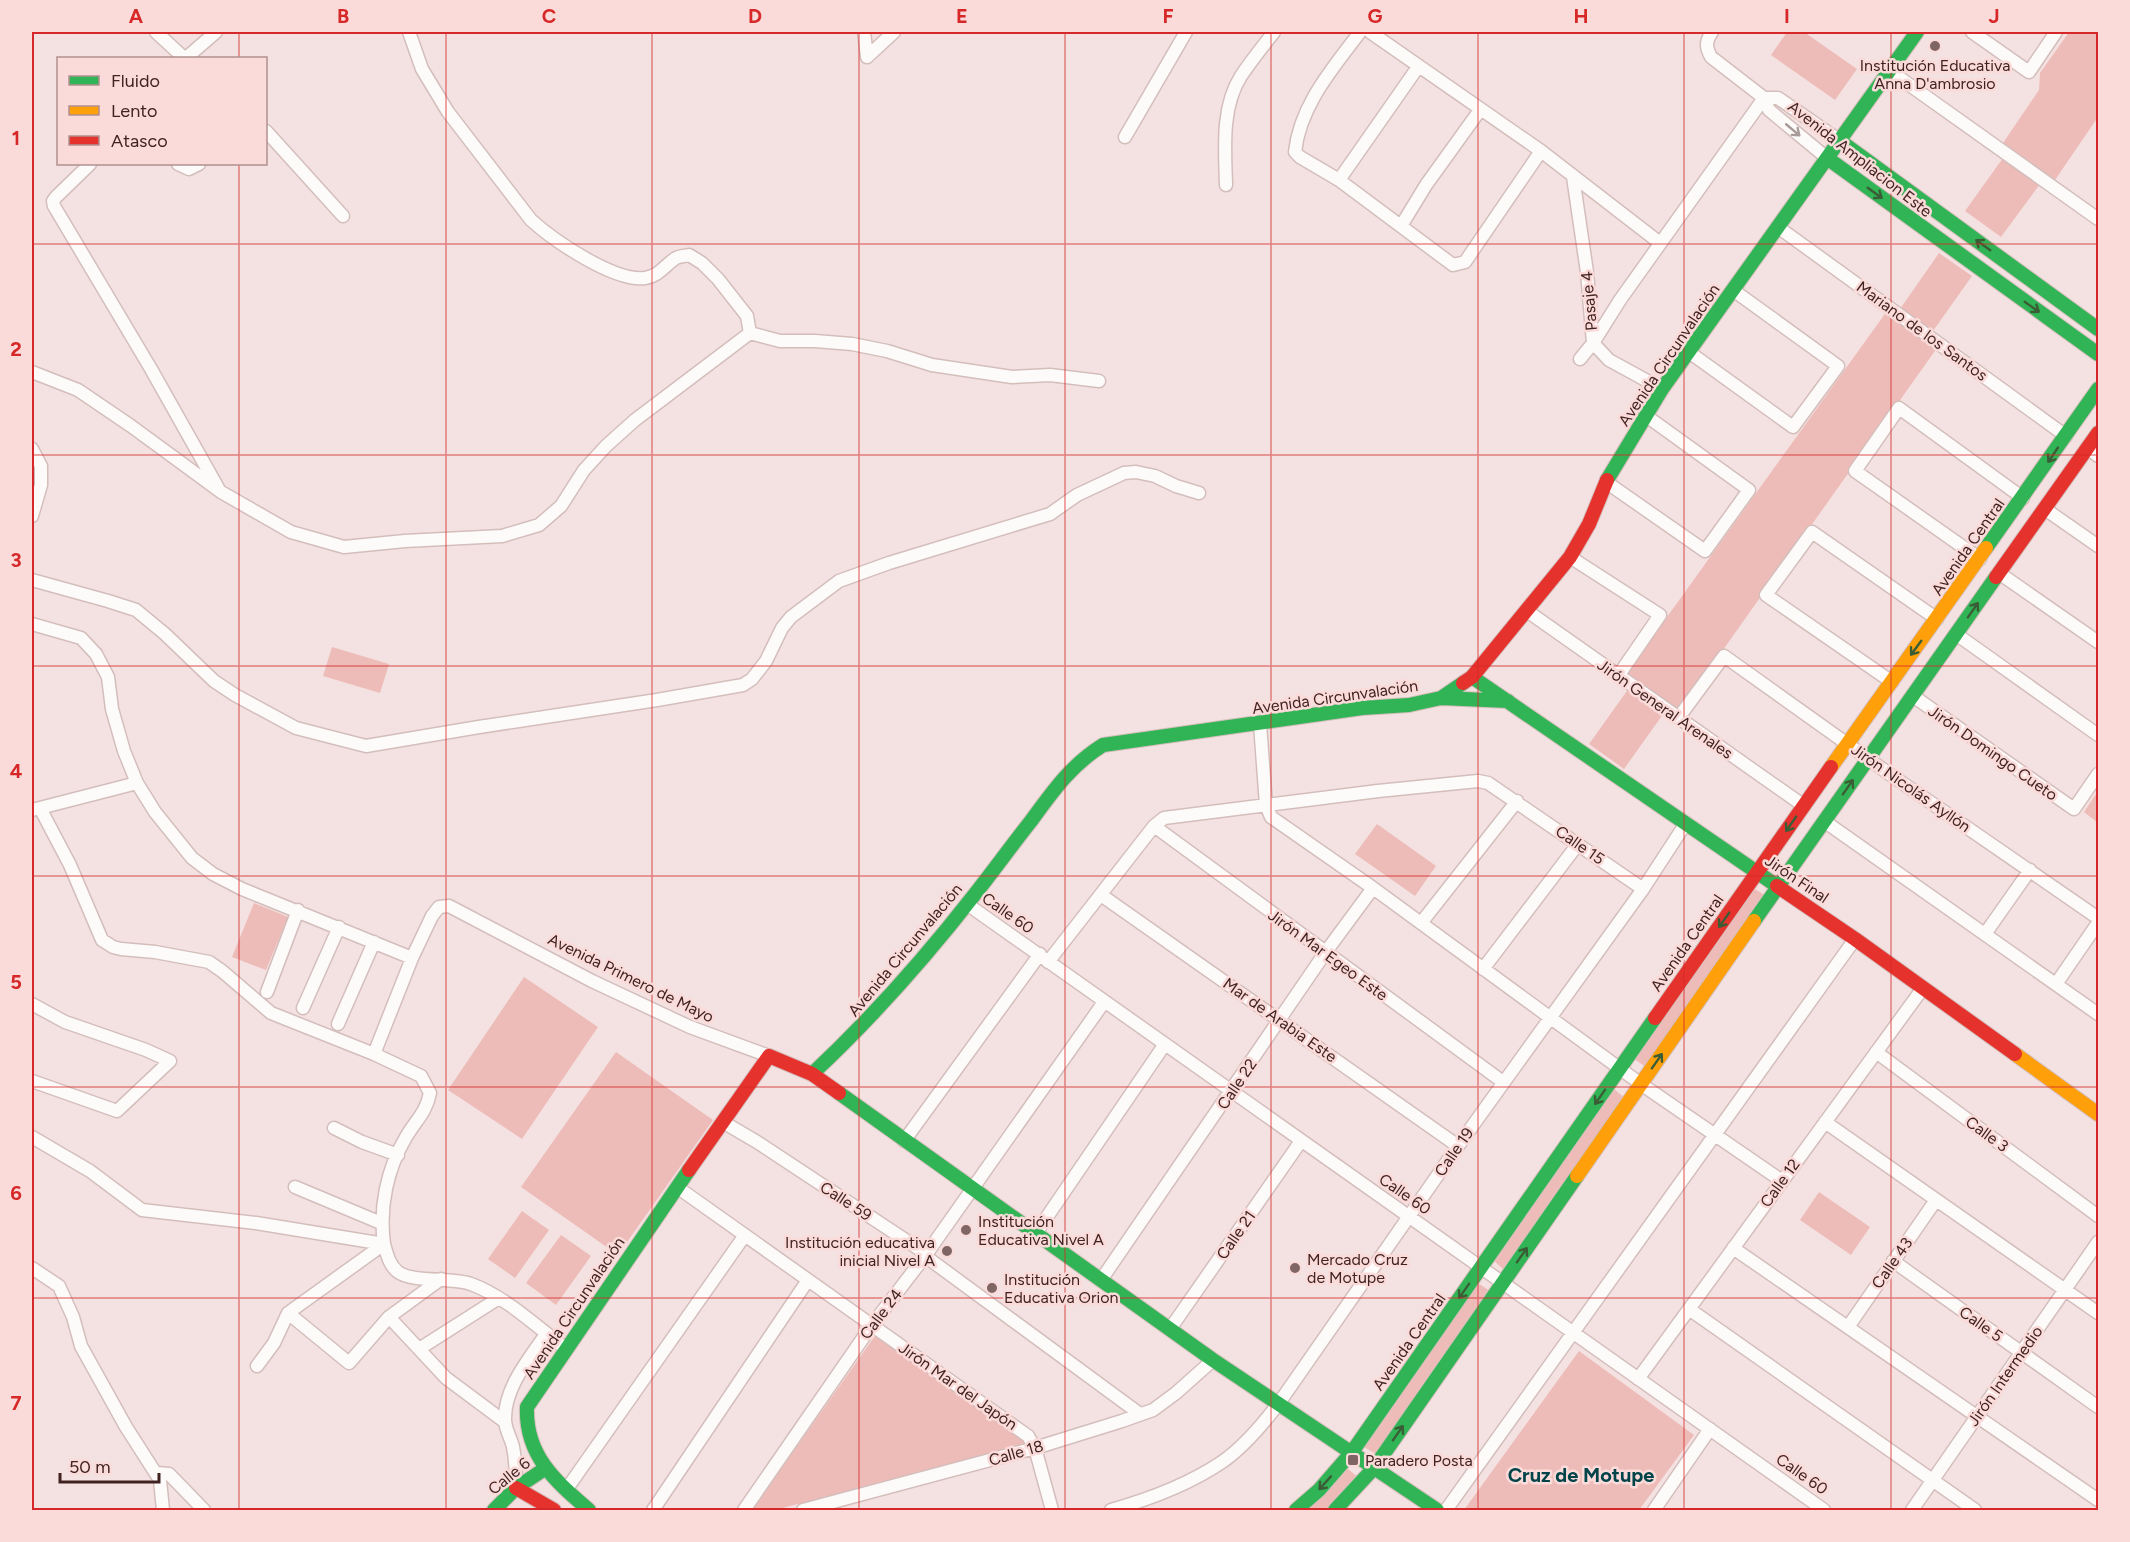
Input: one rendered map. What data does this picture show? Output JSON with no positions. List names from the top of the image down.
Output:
{
  "streets": {
    "street": [
      "Avenida Ampliacion Este",
      "Pasaje 4",
      "Mariano de los Santos",
      "Avenida Circunvalación",
      "Avenida Central",
      "Jirón General Arenales",
      "Jirón Domingo Cueto",
      "Jirón Nicolás Ayllón",
      "Calle 15",
      "Jirón Final",
      "Calle 60",
      "Jirón Mar Egeo Este",
      "Avenida Primero de Mayo",
      "Mar de Arabia Este",
      "Calle 22",
      "Calle 3",
      "Calle 19",
      "Calle 12",
      "Calle 59",
      "Calle 21",
      "Calle 43",
      "Calle 24",
      "Calle 5",
      "Jirón Intermedio",
      "Jirón Mar del Japón",
      "Calle 18",
      "Calle 6"
    ]
  },
  "crossings": [
    ["Avenida Ampliacion Este", "Avenida Circunvalación"],
    ["Pasaje 4", "Avenida Circunvalación"],
    ["Mariano de los Santos", "Avenida Circunvalación"],
    ["Mariano de los Santos", "Avenida Central"],
    ["Avenida Circunvalación", "Jirón General Arenales"],
    ["Avenida Circunvalación", "Jirón Final"],
    ["Avenida Circunvalación", "Calle 60"],
    ["Avenida Circunvalación", "Avenida Primero de Mayo"],
    ["Avenida Circunvalación", "Calle 59"],
    ["Avenida Circunvalación", "Jirón Mar del Japón"],
    ["Avenida Circunvalación", "Calle 6"],
    ["Avenida Central", "Jirón General Arenales"],
    ["Avenida Central", "Jirón Nicolás Ayllón"],
    ["Avenida Central", "Jirón Final"],
    ["Avenida Central", "Calle 60"],
    ["Jirón General Arenales", "Jirón Nicolás Ayllón"],
    ["Calle 15", "Jirón Mar Egeo Este"],
    ["Calle 15", "Calle 19"],
    ["Jirón Final", "Calle 19"],
    ["Jirón Final", "Calle 12"],
    ["Calle 60", "Calle 22"],
    ["Calle 60", "Calle 19"],
    ["Calle 60", "Calle 12"],
    ["Calle 60", "Calle 21"],
    ["Calle 60", "Calle 24"],
    ["Jirón Mar Egeo Este", "Calle 22"],
    ["Jirón Mar Egeo Este", "Calle 19"],
    ["Mar de Arabia Este", "Calle 22"],
    ["Mar de Arabia Este", "Calle 19"],
    ["Calle 3", "Calle 12"],
    ["Calle 59", "Calle 24"],
    ["Calle 59", "Calle 18"],
    ["Calle 43", "Calle 5"],
    ["Calle 24", "Jirón Mar del Japón"],
    ["Calle 5", "Jirón Intermedio"],
    ["Jirón Mar del Japón", "Calle 18"]
  ],
  "districts": ["Cruz de Motupe"],
  "places": {
    "other": [
      "Institución Educativa Anna D'ambrosio",
      "Institución Educativa Nivel A",
      "Institución educativa inicial Nivel A",
      "Mercado Cruz de Motupe",
      "Institución Educativa Orion"
    ],
    "transit": ["Paradero Posta"]
  },
  "legend": ["Fluido", "Lento", "Atasco"],
  "scale_bar": "50 m",
  "grid": {
    "columns": [
      "A",
      "B",
      "C",
      "D",
      "E",
      "F",
      "G",
      "H",
      "I",
      "J"
    ],
    "rows": [
      "1",
      "2",
      "3",
      "4",
      "5",
      "6",
      "7"
    ]
  }
}
